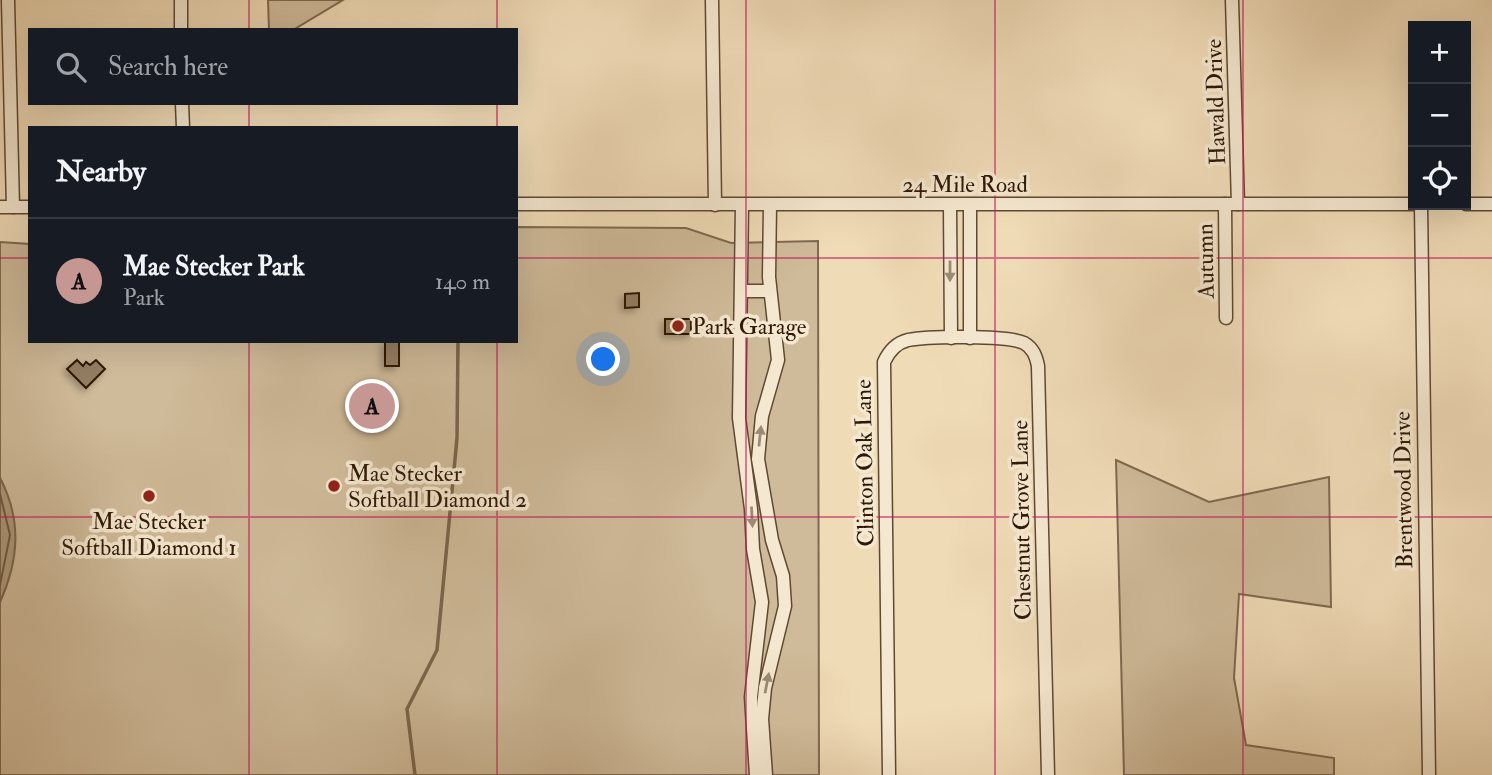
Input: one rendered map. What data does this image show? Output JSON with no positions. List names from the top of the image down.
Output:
{
  "streets": {
    "street": [
      "Hawald Drive",
      "24 Mile Road",
      "Autumn",
      "Clinton Oak Lane",
      "Brentwood Drive",
      "Chestnut Grove Lane"
    ]
  },
  "crossings": [
    ["Hawald Drive", "24 Mile Road"],
    ["Hawald Drive", "Autumn"],
    ["24 Mile Road", "Autumn"],
    ["Clinton Oak Lane", "Chestnut Grove Lane"]
  ],
  "places": ["Park Garage", "Mae Stecker Softball Diamond 2", "Mae Stecker Softball Diamond 1"],
  "page": {
    "map_buttons": ["+", "−"],
    "search": "Search here",
    "heading": "Nearby",
    "list": [
      {
        "mark": "A",
        "name": "Mae Stecker Park",
        "note": "Park",
        "value": "140 m"
      }
    ],
    "pins": "A"
  }
}
